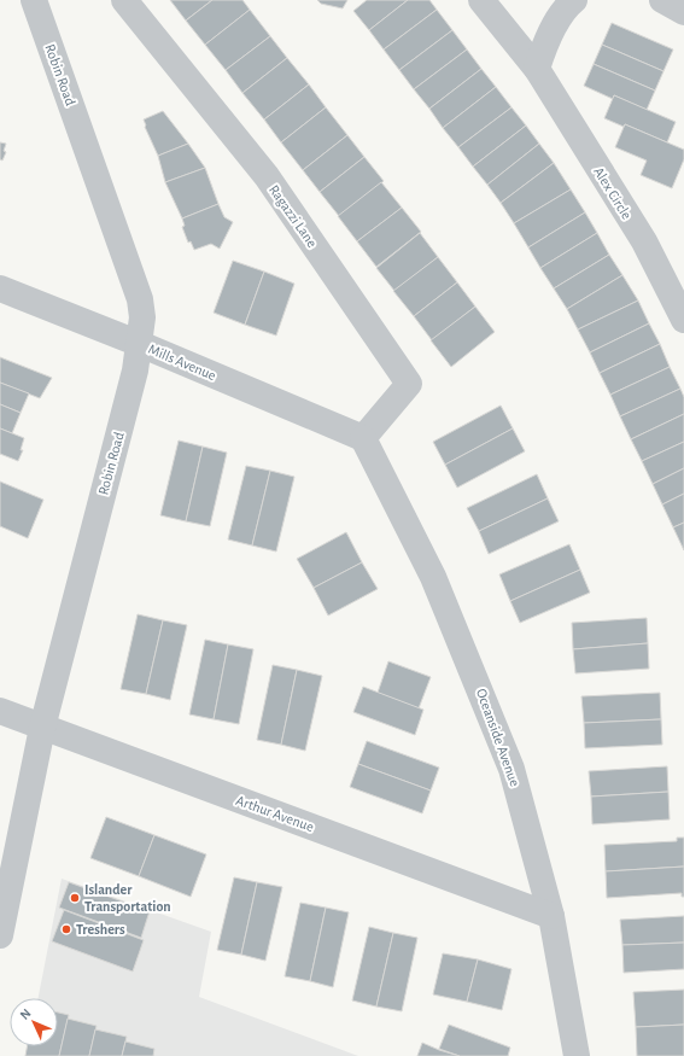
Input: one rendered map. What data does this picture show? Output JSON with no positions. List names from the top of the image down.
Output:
{
  "streets": {
    "street": [
      "Robin Road",
      "Alex Circle",
      "Ragazzi Lane",
      "Mills Avenue",
      "Oceanside Avenue",
      "Arthur Avenue"
    ]
  },
  "crossings": [
    ["Robin Road", "Mills Avenue"],
    ["Robin Road", "Arthur Avenue"],
    ["Ragazzi Lane", "Mills Avenue"],
    ["Ragazzi Lane", "Oceanside Avenue"],
    ["Mills Avenue", "Oceanside Avenue"],
    ["Oceanside Avenue", "Arthur Avenue"]
  ],
  "places": ["Islander Transportation", "Treshers"],
  "north": "top left"
}
